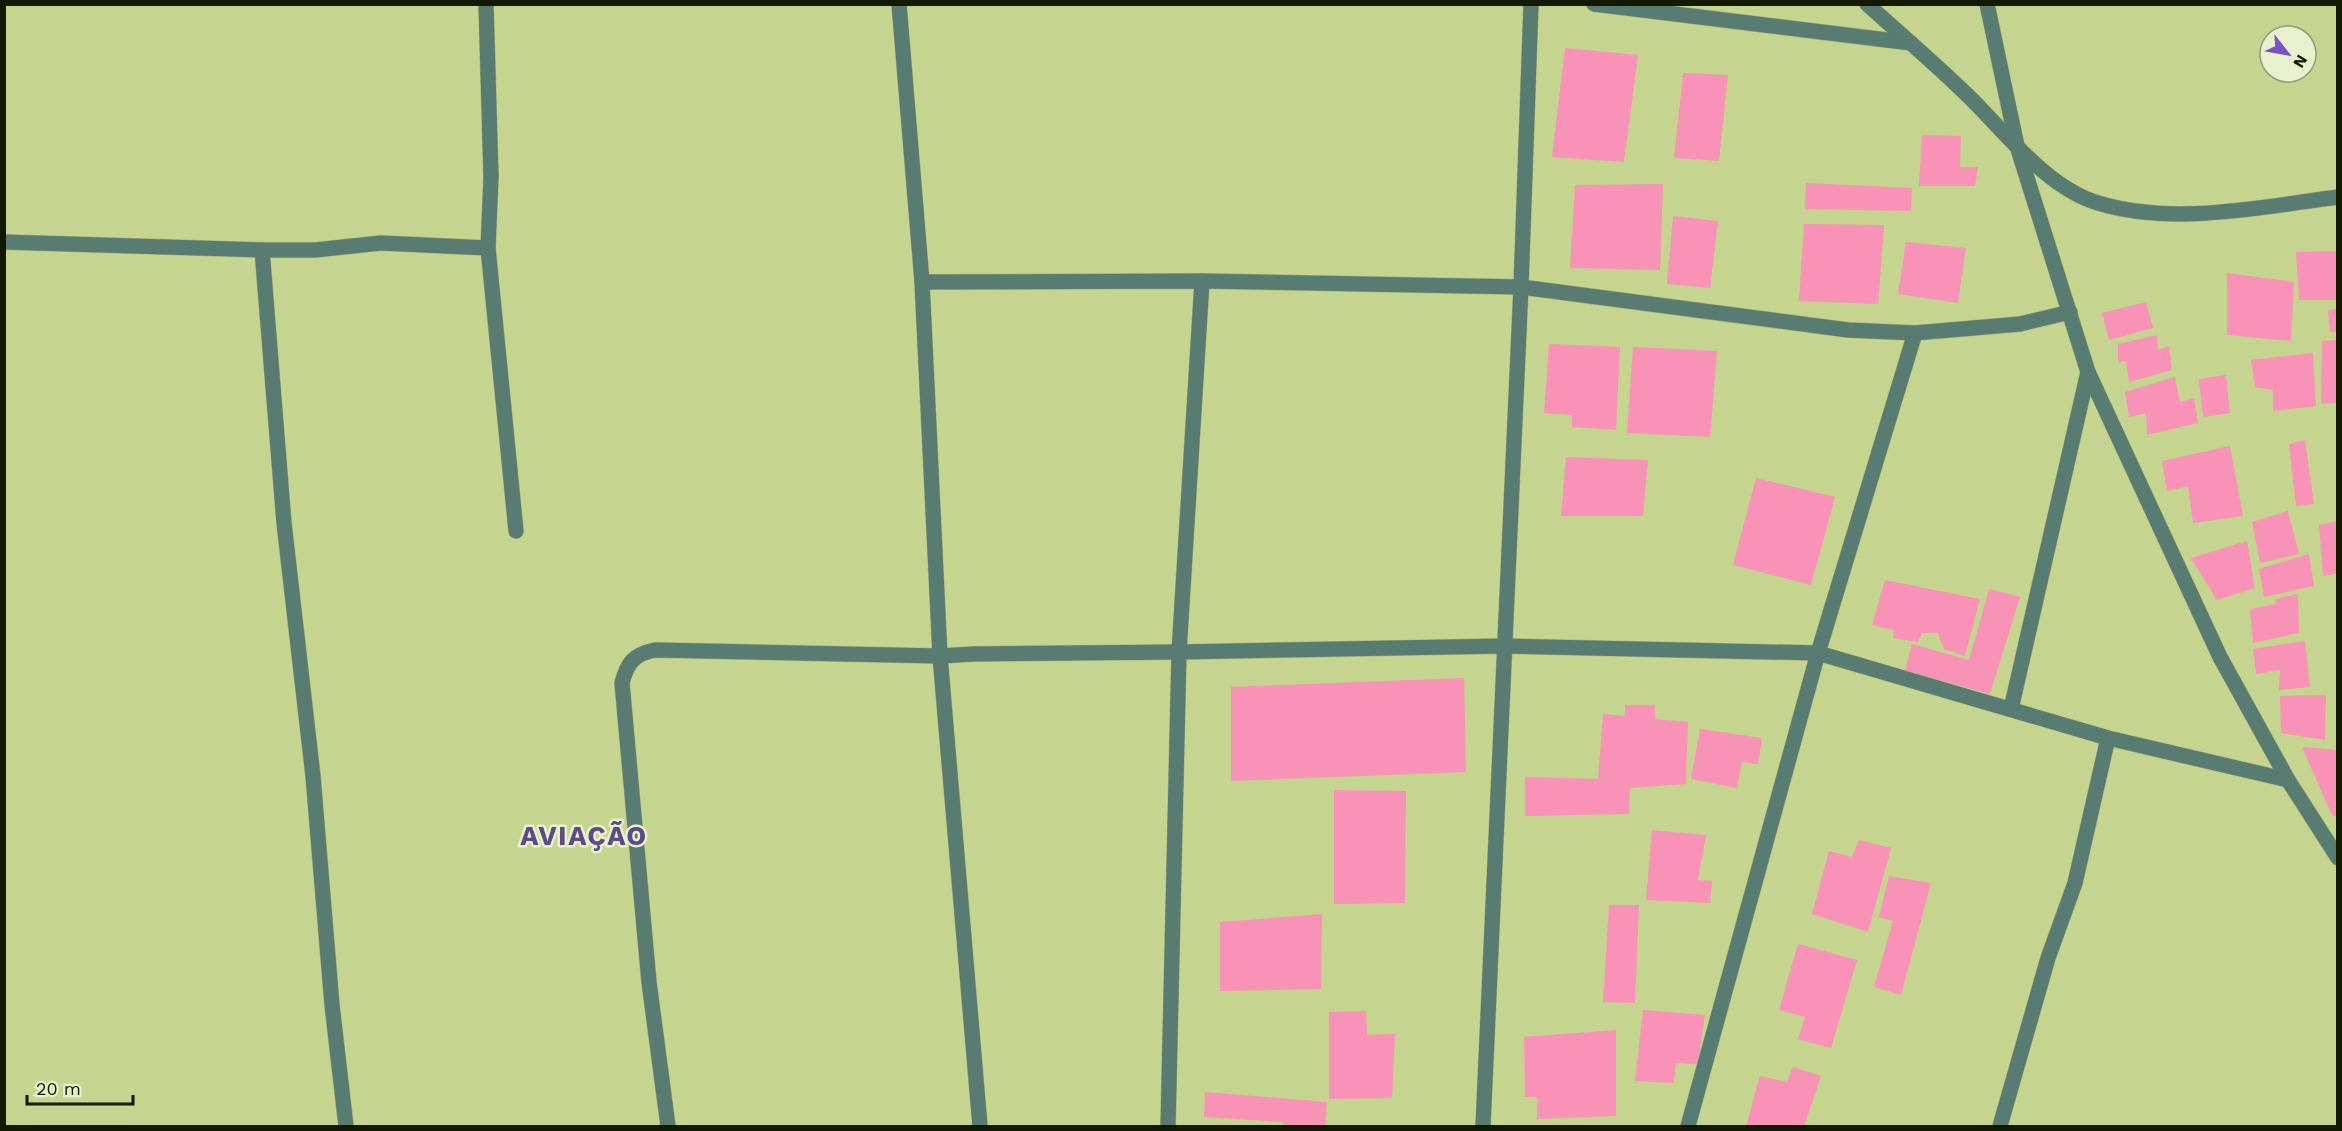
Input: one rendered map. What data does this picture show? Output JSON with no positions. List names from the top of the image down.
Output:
{
  "districts": ["AVIAÇÃO"],
  "scale_bar": "20 m",
  "north": "bottom right"
}
